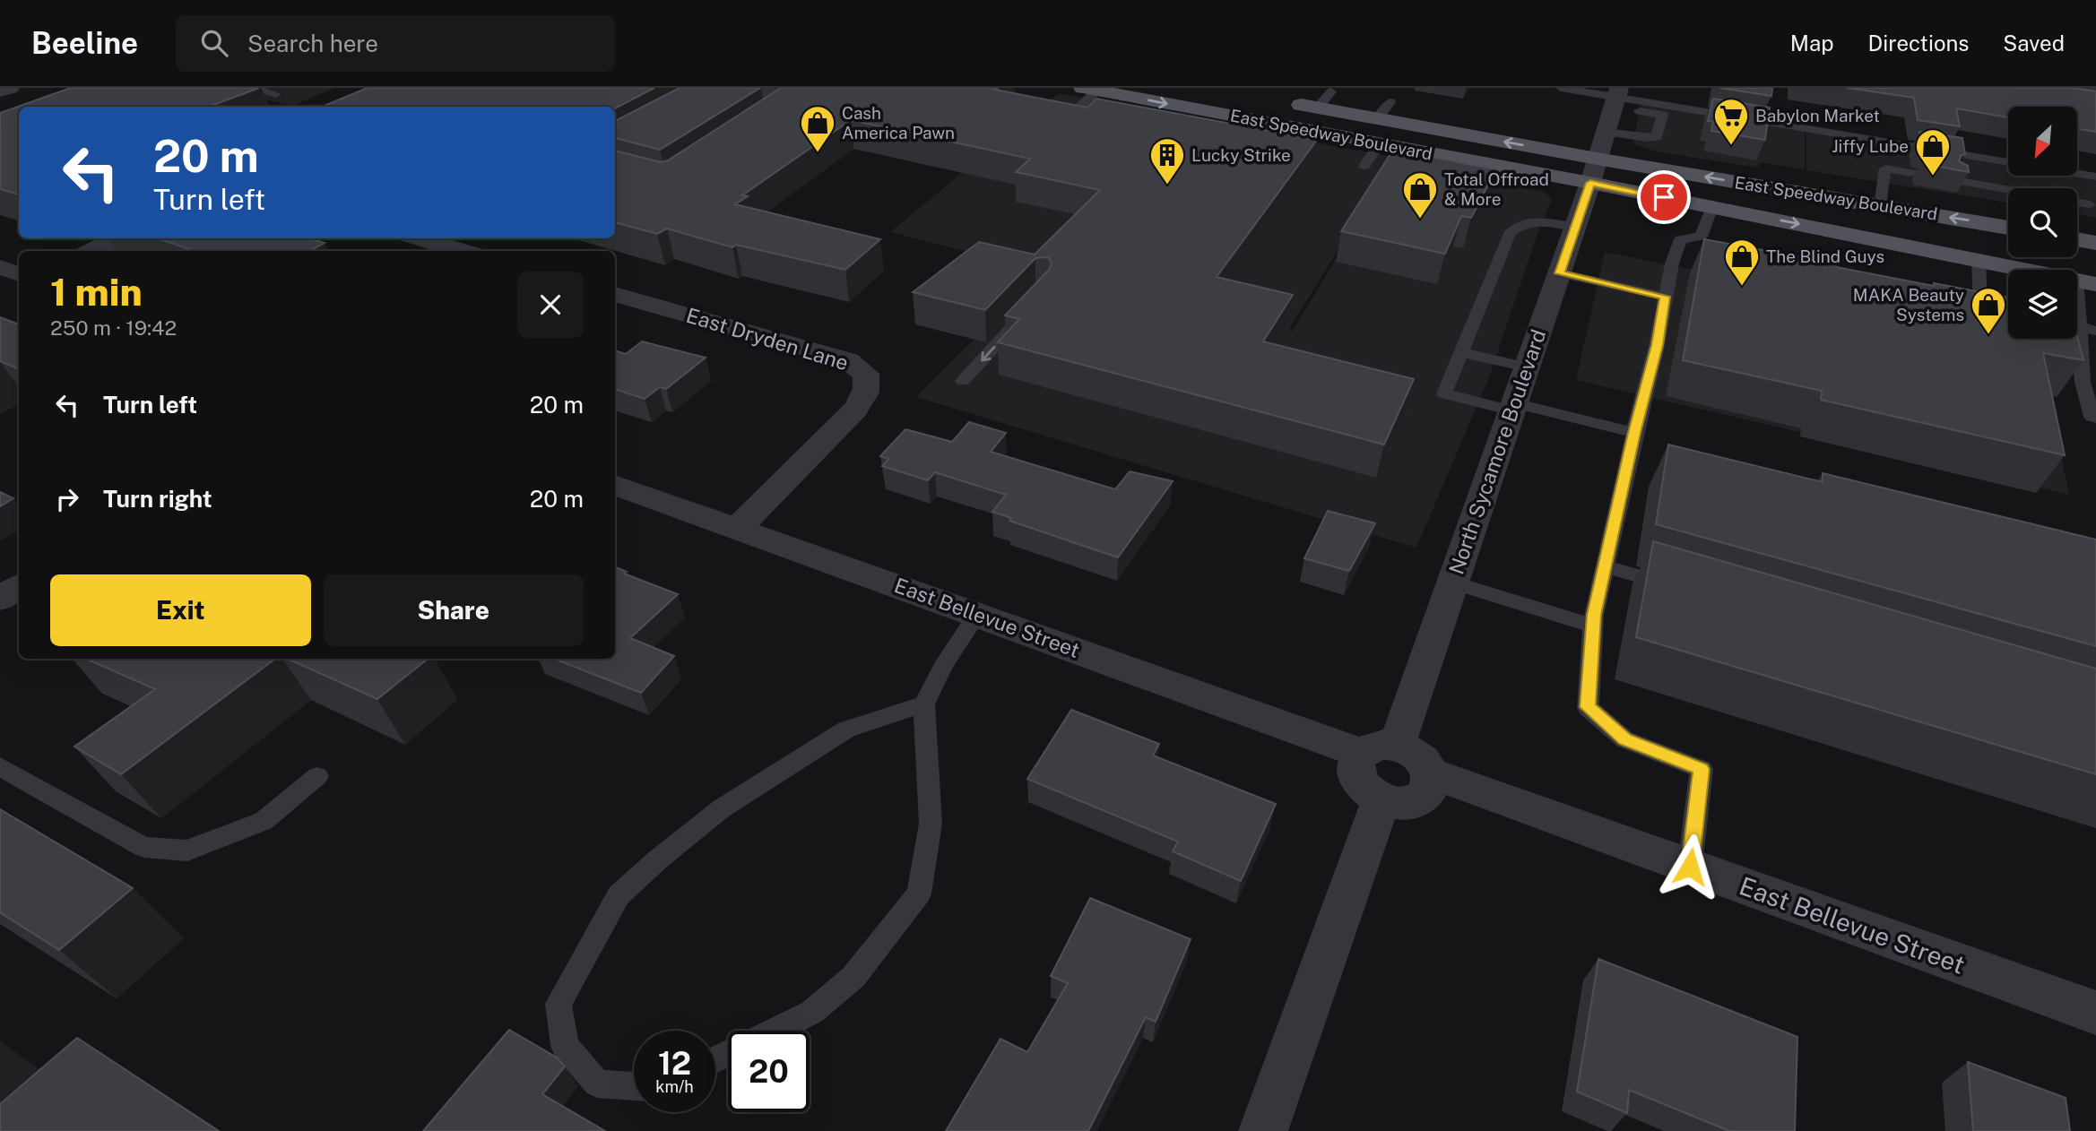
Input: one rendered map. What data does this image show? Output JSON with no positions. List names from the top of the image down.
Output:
{
  "streets": {
    "main road": ["East Speedway Boulevard"],
    "street": ["East Dryden Lane", "North Sycamore Boulevard", "East Bellevue Street"]
  },
  "crossings": [
    ["East Speedway Boulevard", "North Sycamore Boulevard"],
    ["East Dryden Lane", "East Bellevue Street"],
    ["North Sycamore Boulevard", "East Bellevue Street"]
  ],
  "places": {
    "supermarket": ["Babylon Market"],
    "shop": [
      "Cash America Pawn",
      "Jiffy Lube",
      "Total Offroad & More",
      "The Blind Guys",
      "MAKA Beauty Systems"
    ],
    "building": ["Lucky Strike"]
  },
  "north": "bottom left",
  "page": {
    "header": "Beeline",
    "search": "Search here",
    "nav": ["Map", "Directions", "Saved"],
    "turn": ["20 m", "Turn left"],
    "heading": ["1 min", "250 m · 19:42"],
    "list": [
      {
        "name": "Turn left",
        "value": "20 m"
      },
      {
        "name": "Turn right",
        "value": "20 m"
      }
    ],
    "buttons": ["Exit", "Share"],
    "speed": "12 km/h",
    "limit": "20"
  }
}
